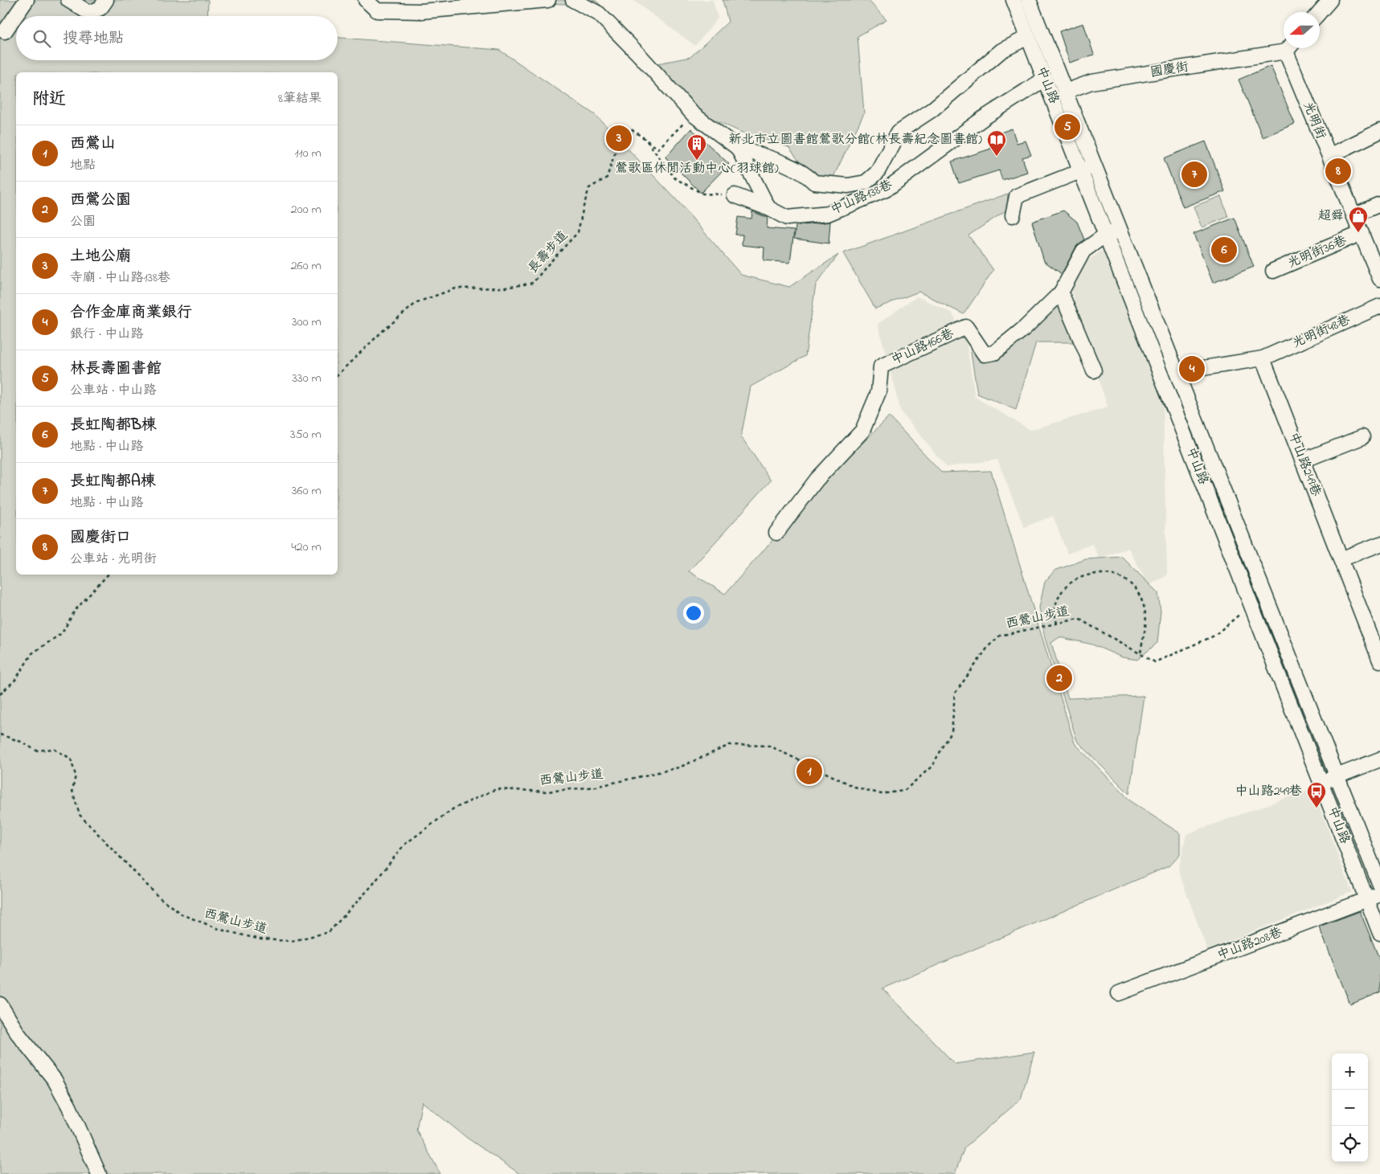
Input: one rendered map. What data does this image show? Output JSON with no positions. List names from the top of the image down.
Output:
{
  "streets": {
    "street": [
      "國慶街",
      "中山路",
      "光明街",
      "中山路138巷",
      "光明街36巷",
      "光明街48巷",
      "中山路166巷",
      "中山路249巷",
      "中山路208巷"
    ],
    "path": ["長壽步道", "西鶯山步道"]
  },
  "crossings": [
    ["國慶街", "中山路"],
    ["中山路", "中山路138巷"],
    ["中山路", "中山路166巷"],
    ["中山路", "西鶯山步道"],
    ["中山路", "中山路208巷"],
    ["光明街", "光明街36巷"],
    ["中山路138巷", "長壽步道"],
    ["光明街48巷", "中山路249巷"]
  ],
  "places": {
    "library": ["新北市立圖書館鶯歌分館(林長壽紀念圖書館)"],
    "building": ["鶯歌區休閒活動中心(羽球館)"],
    "shop": ["超舜"],
    "bus stop": ["中山路249巷"]
  },
  "north": "left",
  "page": {
    "search": "搜尋地點",
    "heading": ["附近", "8筆結果"],
    "pins": [
      "5",
      "3",
      "8",
      "7",
      "6",
      "4",
      "2",
      "1"
    ],
    "list": [
      {
        "mark": "1",
        "name": "西鶯山",
        "note": "地點",
        "value": "110 m"
      },
      {
        "mark": "2",
        "name": "西鶯公園",
        "note": "公園",
        "value": "200 m"
      },
      {
        "mark": "3",
        "name": "土地公廟",
        "note": "寺廟 · 中山路138巷",
        "value": "260 m"
      },
      {
        "mark": "4",
        "name": "合作金庫商業銀行",
        "note": "銀行 · 中山路",
        "value": "300 m"
      },
      {
        "mark": "5",
        "name": "林長壽圖書館",
        "note": "公車站 · 中山路",
        "value": "330 m"
      },
      {
        "mark": "6",
        "name": "長虹陶都B棟",
        "note": "地點 · 中山路",
        "value": "350 m"
      },
      {
        "mark": "7",
        "name": "長虹陶都A棟",
        "note": "地點 · 中山路",
        "value": "360 m"
      },
      {
        "mark": "8",
        "name": "國慶街口",
        "note": "公車站 · 光明街",
        "value": "420 m"
      }
    ],
    "map_buttons": ["+", "−"]
  }
}
